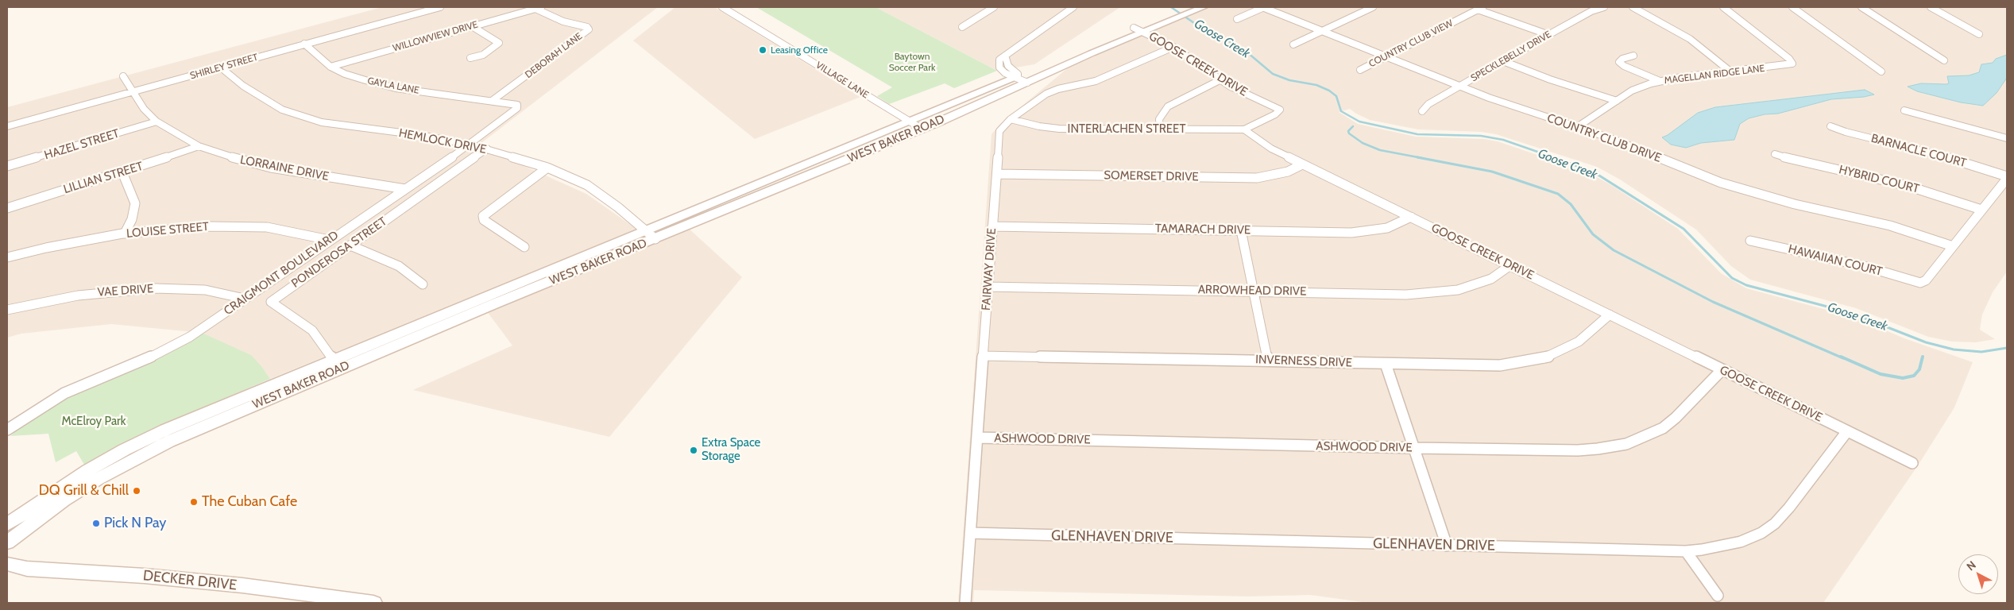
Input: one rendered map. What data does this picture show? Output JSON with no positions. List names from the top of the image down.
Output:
{
  "streets": {
    "main road": ["WEST BAKER ROAD", "DECKER DRIVE"],
    "street": [
      "WILLOWVIEW DRIVE",
      "COUNTRY CLUB VIEW",
      "DEBORAH LANE",
      "SPECKLEBELLY DRIVE",
      "GOOSE CREEK DRIVE",
      "SHIRLEY STREET",
      "MAGELLAN RIDGE LANE",
      "VILLAGE LANE",
      "GAYLA LANE",
      "INTERLACHEN STREET",
      "COUNTRY CLUB DRIVE",
      "HEMLOCK DRIVE",
      "HAZEL STREET",
      "BARNACLE COURT",
      "LORRAINE DRIVE",
      "SOMERSET DRIVE",
      "LILLIAN STREET",
      "HYBRID COURT",
      "TAMARACH DRIVE",
      "LOUISE STREET",
      "PONDEROSA STREET",
      "HAWAIIAN COURT",
      "FAIRWAY DRIVE",
      "CRAIGMONT BOULEVARD",
      "VAE DRIVE",
      "ARROWHEAD DRIVE",
      "INVERNESS DRIVE",
      "ASHWOOD DRIVE",
      "GLENHAVEN DRIVE"
    ]
  },
  "crossings": [
    ["WILLOWVIEW DRIVE", "DEBORAH LANE"],
    ["WILLOWVIEW DRIVE", "GAYLA LANE"],
    ["COUNTRY CLUB VIEW", "COUNTRY CLUB DRIVE"],
    ["DEBORAH LANE", "GAYLA LANE"],
    ["DEBORAH LANE", "CRAIGMONT BOULEVARD"],
    ["SPECKLEBELLY DRIVE", "COUNTRY CLUB DRIVE"],
    ["GOOSE CREEK DRIVE", "INTERLACHEN STREET"],
    ["GOOSE CREEK DRIVE", "WEST BAKER ROAD"],
    ["GOOSE CREEK DRIVE", "SOMERSET DRIVE"],
    ["GOOSE CREEK DRIVE", "TAMARACH DRIVE"],
    ["GOOSE CREEK DRIVE", "FAIRWAY DRIVE"],
    ["GOOSE CREEK DRIVE", "ARROWHEAD DRIVE"],
    ["GOOSE CREEK DRIVE", "INVERNESS DRIVE"],
    ["GOOSE CREEK DRIVE", "ASHWOOD DRIVE"],
    ["GOOSE CREEK DRIVE", "GLENHAVEN DRIVE"],
    ["SHIRLEY STREET", "GAYLA LANE"],
    ["SHIRLEY STREET", "HEMLOCK DRIVE"],
    ["SHIRLEY STREET", "LORRAINE DRIVE"],
    ["MAGELLAN RIDGE LANE", "COUNTRY CLUB DRIVE"],
    ["VILLAGE LANE", "WEST BAKER ROAD"],
    ["GAYLA LANE", "CRAIGMONT BOULEVARD"],
    ["INTERLACHEN STREET", "FAIRWAY DRIVE"],
    ["COUNTRY CLUB DRIVE", "HAWAIIAN COURT"],
    ["WEST BAKER ROAD", "HEMLOCK DRIVE"],
    ["WEST BAKER ROAD", "PONDEROSA STREET"],
    ["HEMLOCK DRIVE", "PONDEROSA STREET"],
    ["HEMLOCK DRIVE", "CRAIGMONT BOULEVARD"],
    ["HAZEL STREET", "LORRAINE DRIVE"],
    ["LORRAINE DRIVE", "LILLIAN STREET"],
    ["LORRAINE DRIVE", "CRAIGMONT BOULEVARD"],
    ["SOMERSET DRIVE", "FAIRWAY DRIVE"],
    ["TAMARACH DRIVE", "FAIRWAY DRIVE"],
    ["LOUISE STREET", "CRAIGMONT BOULEVARD"],
    ["FAIRWAY DRIVE", "ARROWHEAD DRIVE"],
    ["FAIRWAY DRIVE", "INVERNESS DRIVE"],
    ["FAIRWAY DRIVE", "ASHWOOD DRIVE"],
    ["FAIRWAY DRIVE", "GLENHAVEN DRIVE"],
    ["CRAIGMONT BOULEVARD", "VAE DRIVE"]
  ],
  "water": ["Goose Creek"],
  "parks": ["Baytown Soccer Park", "McElroy Park"],
  "places": [
    "Leasing Office",
    "Extra Space Storage",
    "DQ Grill & Chill",
    "The Cuban Cafe",
    "Pick N Pay"
  ],
  "north": "top left"
}
